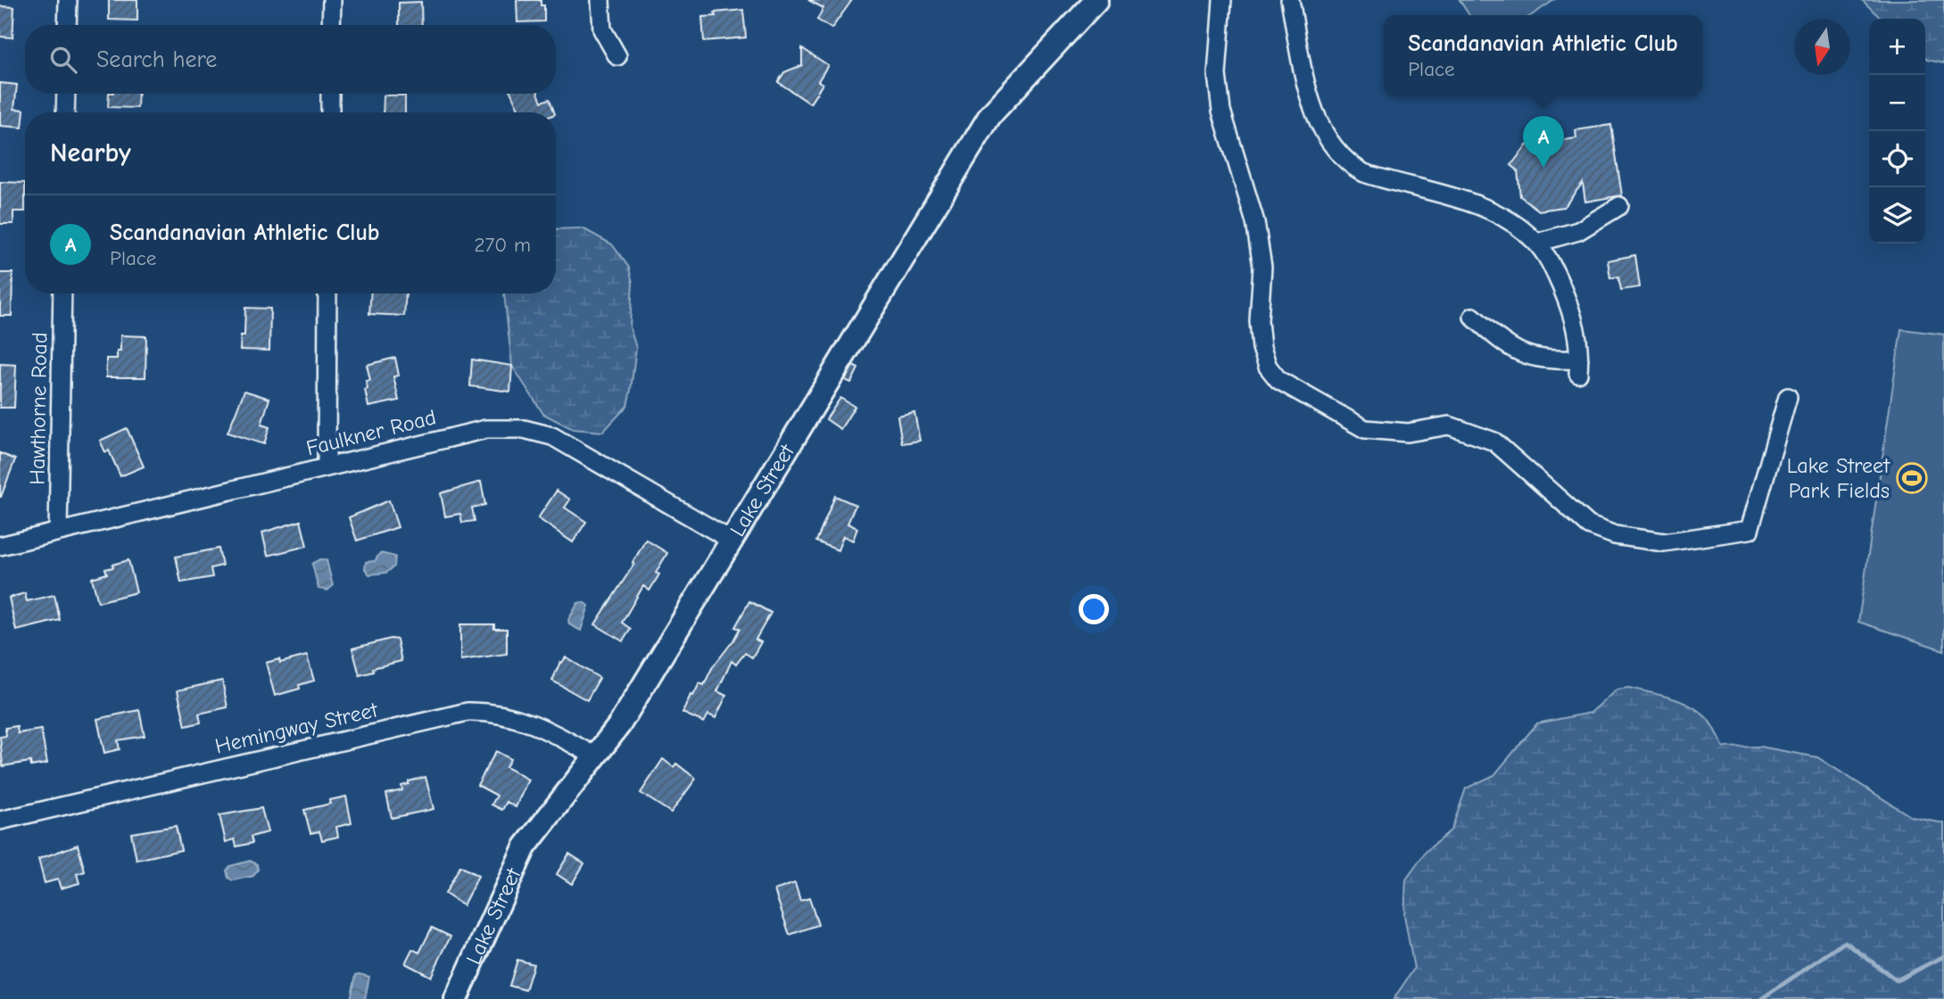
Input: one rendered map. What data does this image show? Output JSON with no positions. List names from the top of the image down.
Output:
{
  "streets": {
    "main road": ["Lake Street"],
    "street": ["Hawthorne Road", "Faulkner Road", "Hemingway Street"]
  },
  "crossings": [
    ["Hawthorne Road", "Faulkner Road"],
    ["Faulkner Road", "Lake Street"],
    ["Lake Street", "Hemingway Street"]
  ],
  "places": {
    "sports": ["Lake Street Park Fields"]
  },
  "north": "bottom",
  "page": {
    "popup": ["Scandanavian Athletic Club", "Place"],
    "map_buttons": ["+", "−"],
    "search": "Search here",
    "heading": "Nearby",
    "pins": "A",
    "list": [
      {
        "mark": "A",
        "name": "Scandanavian Athletic Club",
        "note": "Place",
        "value": "270 m"
      }
    ]
  }
}
